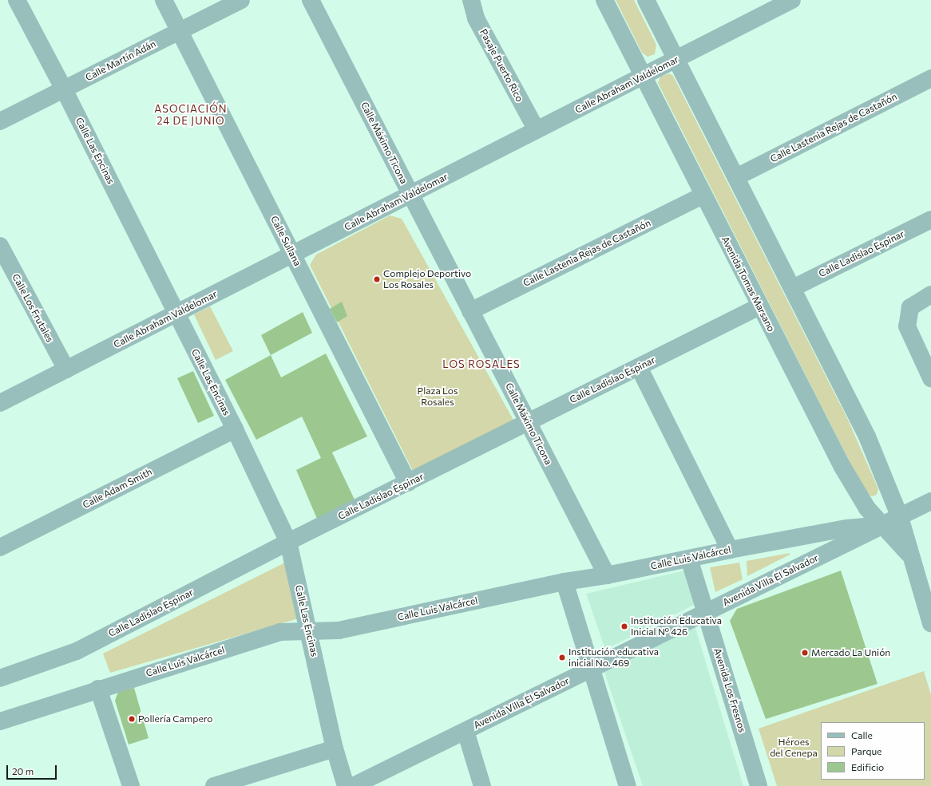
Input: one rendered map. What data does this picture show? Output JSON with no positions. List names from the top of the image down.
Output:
{
  "streets": {
    "street": [
      "Calle Martín Adán",
      "Pasaje Puerto Rico",
      "Calle Abraham Valdelomar",
      "Calle Lastenia Rejas de Castañón",
      "Calle Máximo Ticona",
      "Calle Las Encinas",
      "Calle Sullana",
      "Calle Ladislao Espinar",
      "Avenida Tomas Marsano",
      "Calle Los Frutales",
      "Calle Adam Smith",
      "Calle Luis Valcárcel",
      "Avenida Villa El Salvador",
      "Avenida Los Fresnos"
    ]
  },
  "crossings": [
    ["Calle Martín Adán", "Calle Las Encinas"],
    ["Calle Martín Adán", "Calle Sullana"],
    ["Pasaje Puerto Rico", "Calle Abraham Valdelomar"],
    ["Calle Abraham Valdelomar", "Calle Máximo Ticona"],
    ["Calle Abraham Valdelomar", "Calle Las Encinas"],
    ["Calle Abraham Valdelomar", "Calle Sullana"],
    ["Calle Abraham Valdelomar", "Avenida Tomas Marsano"],
    ["Calle Abraham Valdelomar", "Calle Los Frutales"],
    ["Calle Lastenia Rejas de Castañón", "Calle Máximo Ticona"],
    ["Calle Lastenia Rejas de Castañón", "Avenida Tomas Marsano"],
    ["Calle Máximo Ticona", "Calle Ladislao Espinar"],
    ["Calle Máximo Ticona", "Calle Luis Valcárcel"],
    ["Calle Las Encinas", "Calle Ladislao Espinar"],
    ["Calle Las Encinas", "Calle Adam Smith"],
    ["Calle Las Encinas", "Calle Luis Valcárcel"],
    ["Calle Sullana", "Calle Ladislao Espinar"],
    ["Calle Ladislao Espinar", "Avenida Tomas Marsano"],
    ["Avenida Tomas Marsano", "Calle Luis Valcárcel"],
    ["Avenida Tomas Marsano", "Avenida Villa El Salvador"],
    ["Calle Luis Valcárcel", "Avenida Villa El Salvador"],
    ["Calle Luis Valcárcel", "Avenida Los Fresnos"],
    ["Avenida Villa El Salvador", "Avenida Los Fresnos"]
  ],
  "districts": ["ASOCIACIÓN 24 DE JUNIO", "LOS ROSALES"],
  "parks": ["Plaza Los Rosales", "Héroes del Cenepa"],
  "places": [
    "Complejo Deportivo Los Rosales",
    "Institución Educativa Inicial Nº 426",
    "Mercado La Unión",
    "Institución educativa inicial No. 469",
    "Pollería Campero"
  ],
  "legend": ["Calle", "Parque", "Edificio"],
  "scale_bar": "20 m"
}
